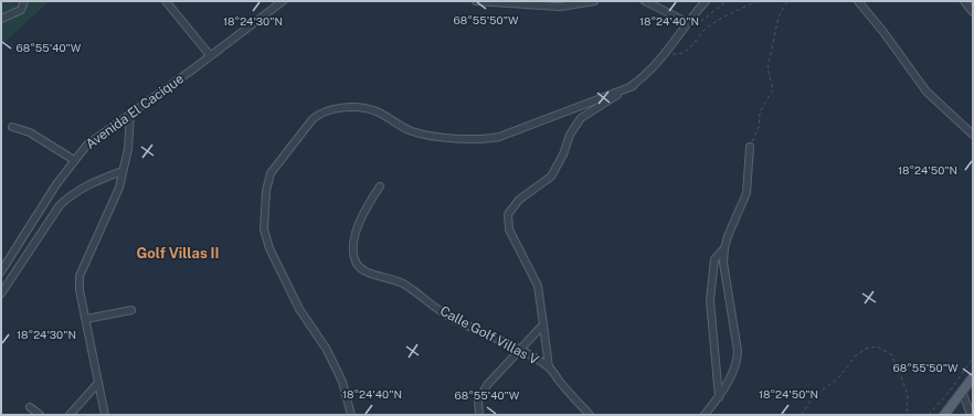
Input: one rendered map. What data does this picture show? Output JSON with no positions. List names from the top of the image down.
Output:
{
  "streets": {
    "street": ["Avenida El Cacique", "Calle Golf Villas V"]
  },
  "districts": ["Golf Villas II"],
  "coordinates": [
    "68°55'50\"W",
    "18°24'30\"N",
    "18°24'40\"N",
    "68°55'40\"W",
    "18°24'50\"N"
  ]
}
